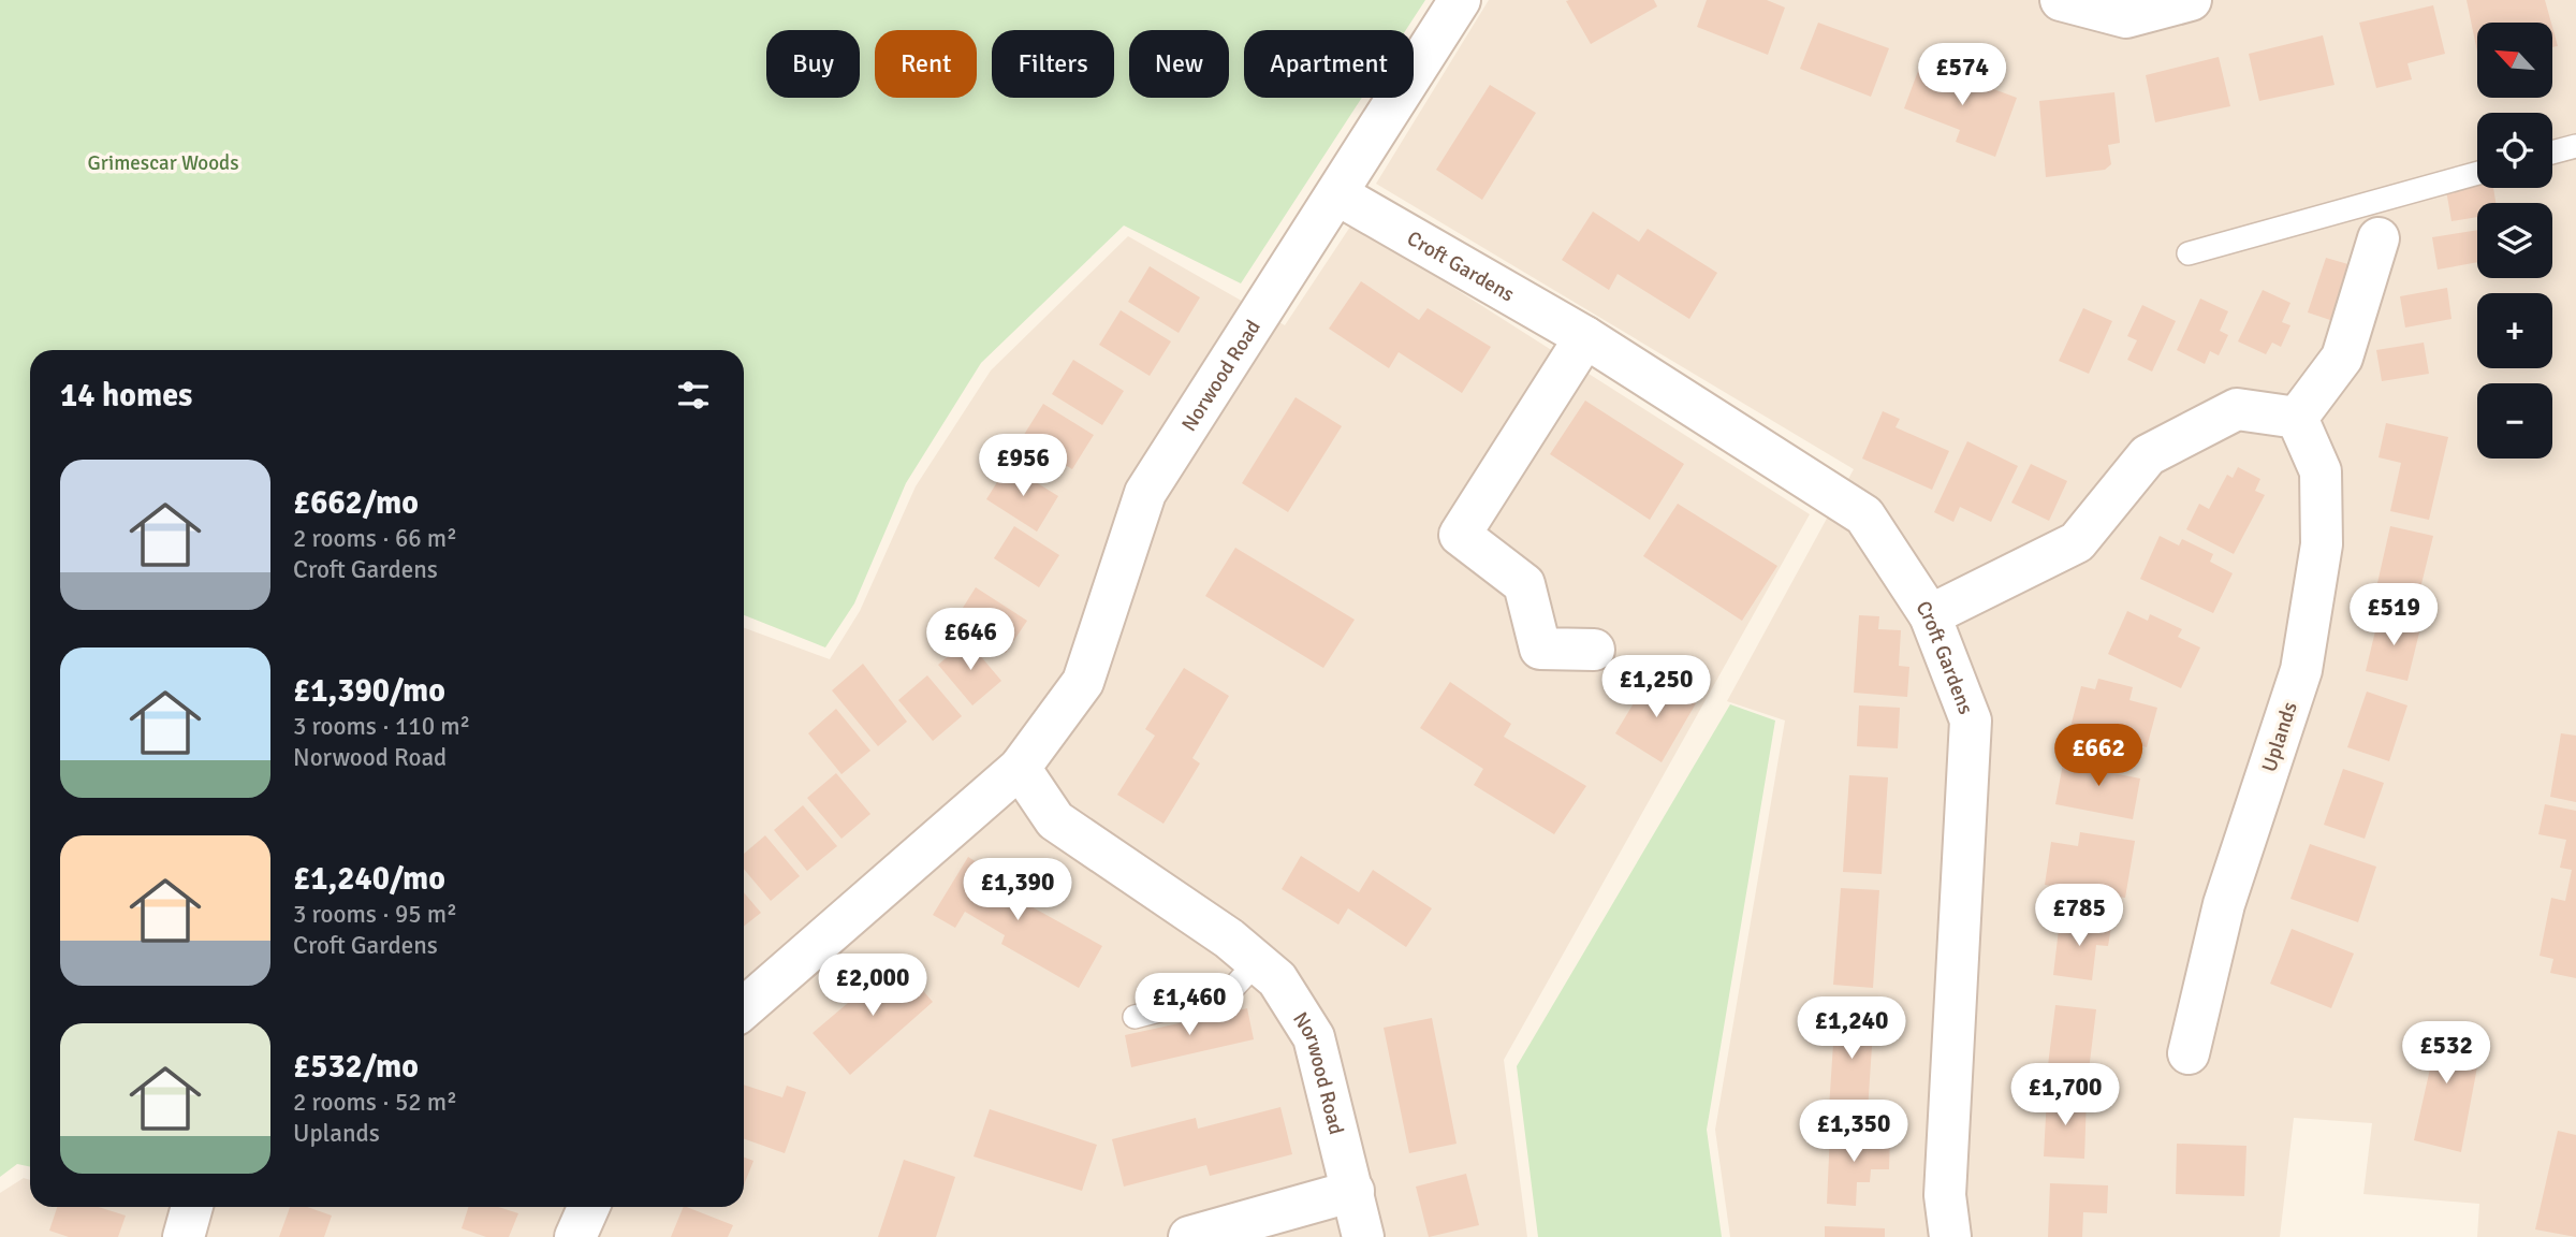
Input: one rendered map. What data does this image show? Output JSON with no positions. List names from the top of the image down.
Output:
{
  "streets": {
    "street": ["Croft Gardens", "Norwood Road", "Uplands"]
  },
  "crossings": [
    ["Croft Gardens", "Norwood Road"]
  ],
  "parks": ["Grimescar Woods"],
  "north": "top left",
  "page": {
    "map_buttons": ["+", "−"],
    "chip": [
      "Buy",
      "Rent",
      "Filters",
      "New",
      "Apartment"
    ],
    "price": [
      "£574",
      "£956",
      "£519",
      "£646",
      "£1,250",
      "£662",
      "£1,390",
      "£785",
      "£2,000",
      "£1,460",
      "£1,240",
      "£532",
      "£1,700",
      "£1,350"
    ],
    "heading": "14 homes",
    "list": [
      {
        "name": "£662/mo",
        "note": "2 rooms · 66 m² · Croft Gardens"
      },
      {
        "name": "£1,390/mo",
        "note": "3 rooms · 110 m² · Norwood Road"
      },
      {
        "name": "£1,240/mo",
        "note": "3 rooms · 95 m² · Croft Gardens"
      },
      {
        "name": "£532/mo",
        "note": "2 rooms · 52 m² · Uplands"
      }
    ]
  }
}
